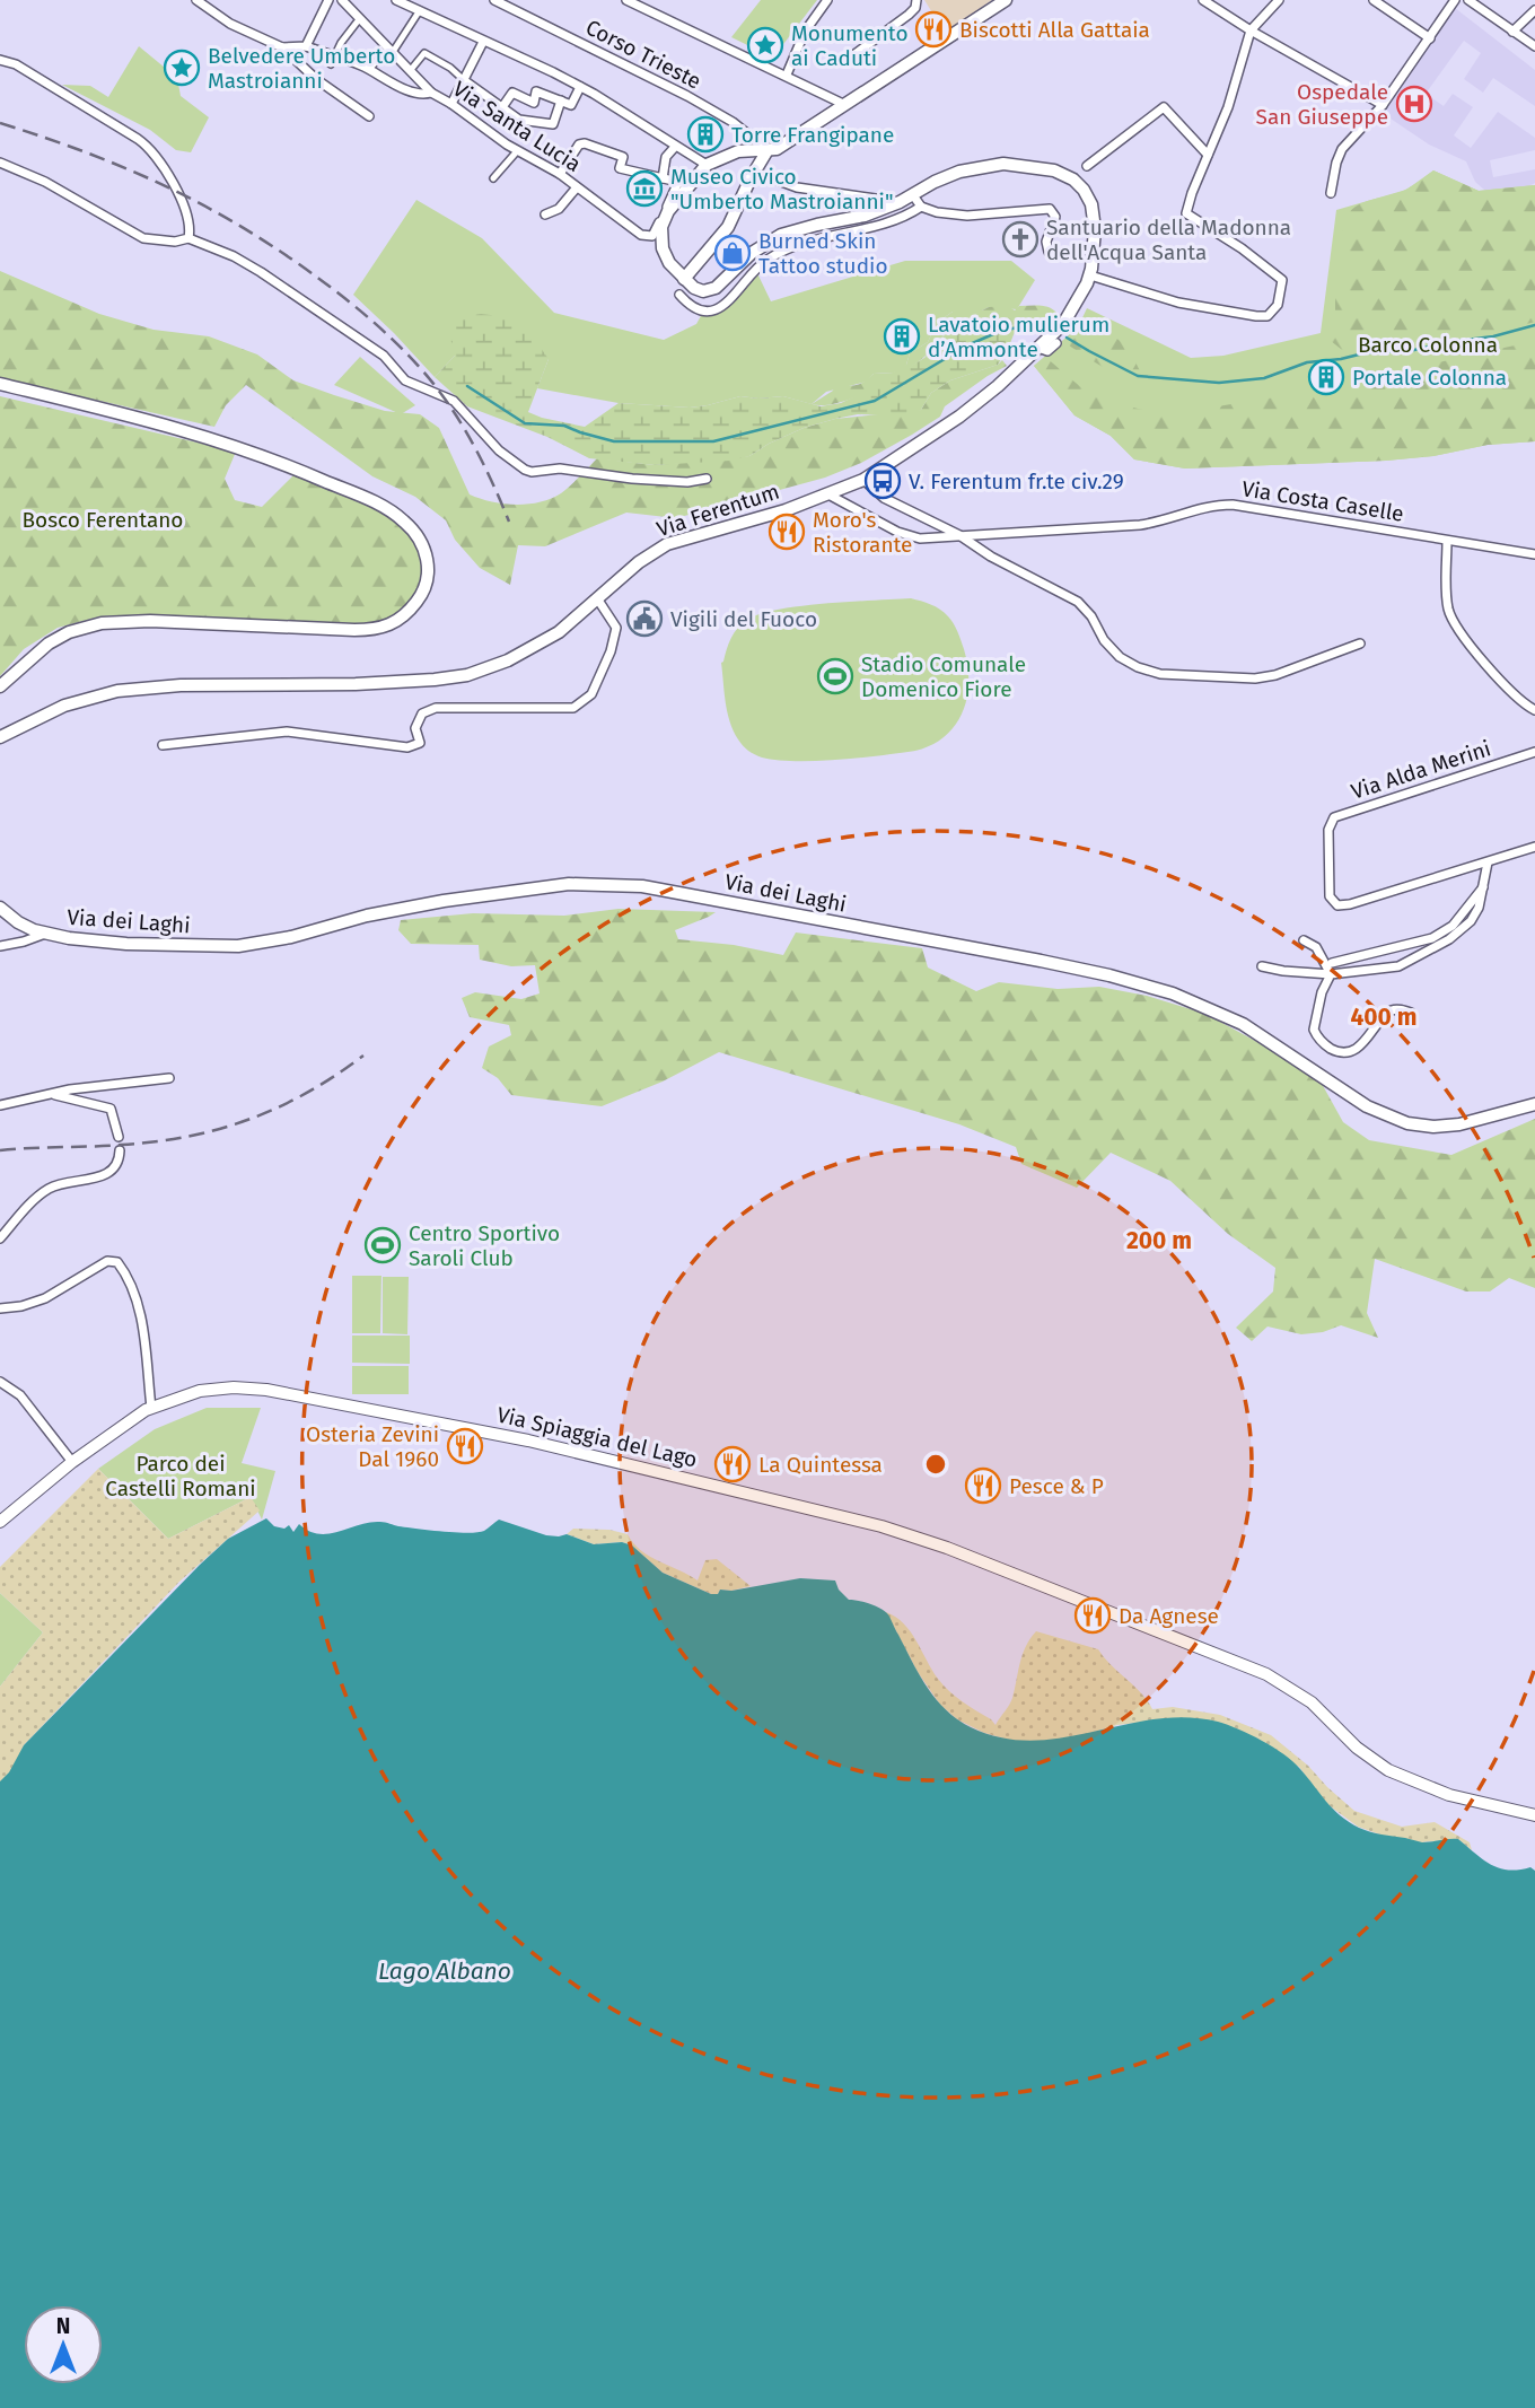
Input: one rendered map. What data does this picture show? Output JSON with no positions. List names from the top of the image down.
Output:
{
  "streets": {
    "main road": ["Via Ferentum", "Via dei Laghi"],
    "street": [
      "Corso Trieste",
      "Via Santa Lucia",
      "Via Costa Caselle",
      "Via Alda Merini",
      "Via Spiaggia del Lago"
    ]
  },
  "crossings": [
    ["Via Costa Caselle", "Via Ferentum"]
  ],
  "water": ["Lago Albano"],
  "parks": ["Barco Colonna", "Bosco Ferentano", "Parco dei Castelli Romani"],
  "places": {
    "restaurant": [
      "Biscotti Alla Gattaia",
      "Moro's Ristorante",
      "Osteria Zevini Dal 1960",
      "La Quintessa",
      "Pesce & P",
      "Da Agnese"
    ],
    "place": ["Monumento ai Caduti", "Belvedere Umberto Mastroianni"],
    "hospital": ["Ospedale San Giuseppe"],
    "building": ["Torre Frangipane", "Lavatoio mulierum d’Ammonte", "Portale Colonna"],
    "museum": ["Museo Civico \"Umberto Mastroianni\""],
    "church": ["Santuario della Madonna dell'Acqua Santa"],
    "shop": ["Burned Skin Tattoo studio"],
    "bus stop": ["V. Ferentum fr.te civ.29"],
    "public building": ["Vigili del Fuoco"],
    "sports": ["Stadio Comunale Domenico Fiore", "Centro Sportivo Saroli Club"]
  },
  "north": "top",
  "rings": ["400 m", "200 m"]
}
